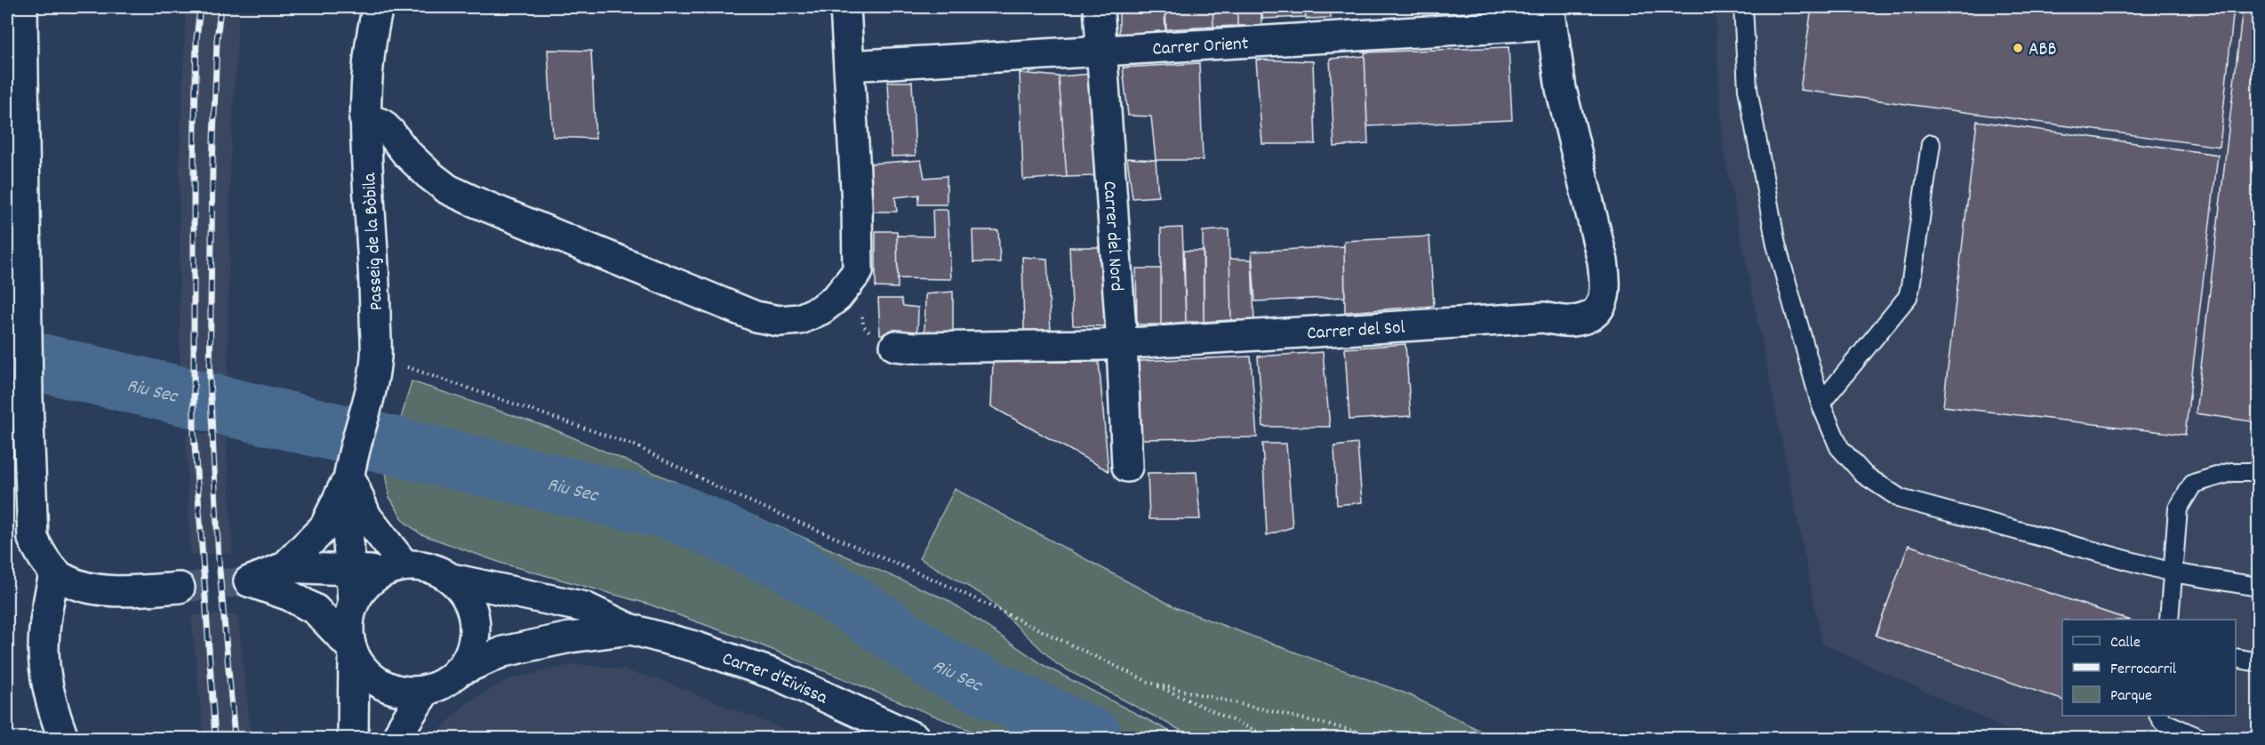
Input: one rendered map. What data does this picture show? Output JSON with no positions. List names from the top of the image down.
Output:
{
  "streets": {
    "street": [
      "Carrer Orient",
      "Carrer del Nord",
      "Passeig de la Bòbila",
      "Carrer del Sol",
      "Carrer d'Eivissa"
    ]
  },
  "crossings": [
    ["Carrer Orient", "Carrer del Nord"],
    ["Carrer Orient", "Carrer del Sol"],
    ["Carrer del Nord", "Carrer del Sol"],
    ["Passeig de la Bòbila", "Carrer d'Eivissa"]
  ],
  "water": ["Riu Sec"],
  "places": ["ABB"],
  "legend": ["Calle", "Ferrocarril", "Parque"]
}
